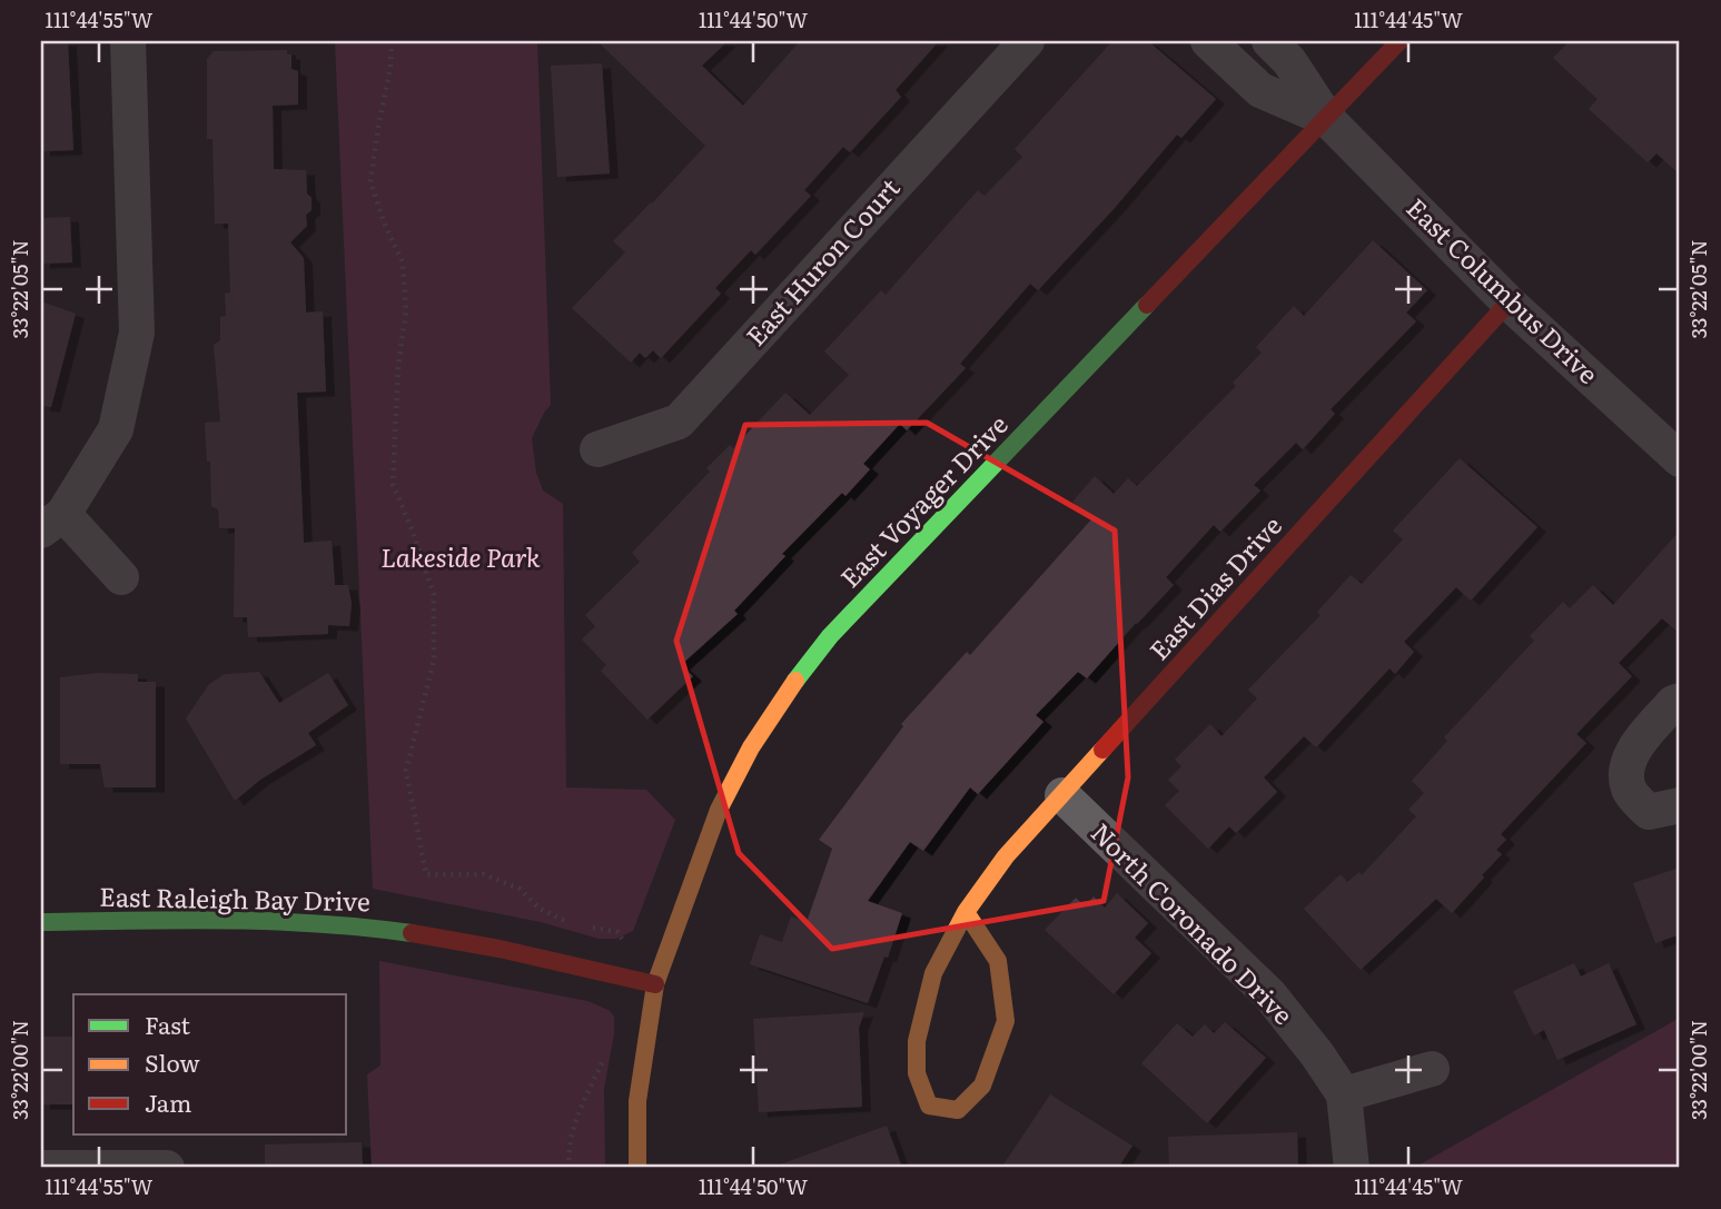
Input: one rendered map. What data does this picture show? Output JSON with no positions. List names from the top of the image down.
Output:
{
  "streets": {
    "street": [
      "East Huron Court",
      "East Columbus Drive",
      "East Voyager Drive",
      "East Dias Drive",
      "East Raleigh Bay Drive",
      "North Coronado Drive"
    ]
  },
  "crossings": [
    ["East Columbus Drive", "East Voyager Drive"],
    ["East Columbus Drive", "East Dias Drive"],
    ["East Voyager Drive", "East Raleigh Bay Drive"],
    ["East Dias Drive", "North Coronado Drive"]
  ],
  "parks": ["Lakeside Park"],
  "legend": ["Fast", "Slow", "Jam"],
  "coordinates": [
    "111°44'55\"W",
    "111°44'50\"W",
    "111°44'45\"W",
    "33°22'05\"N",
    "33°22'00\"N"
  ]
}
